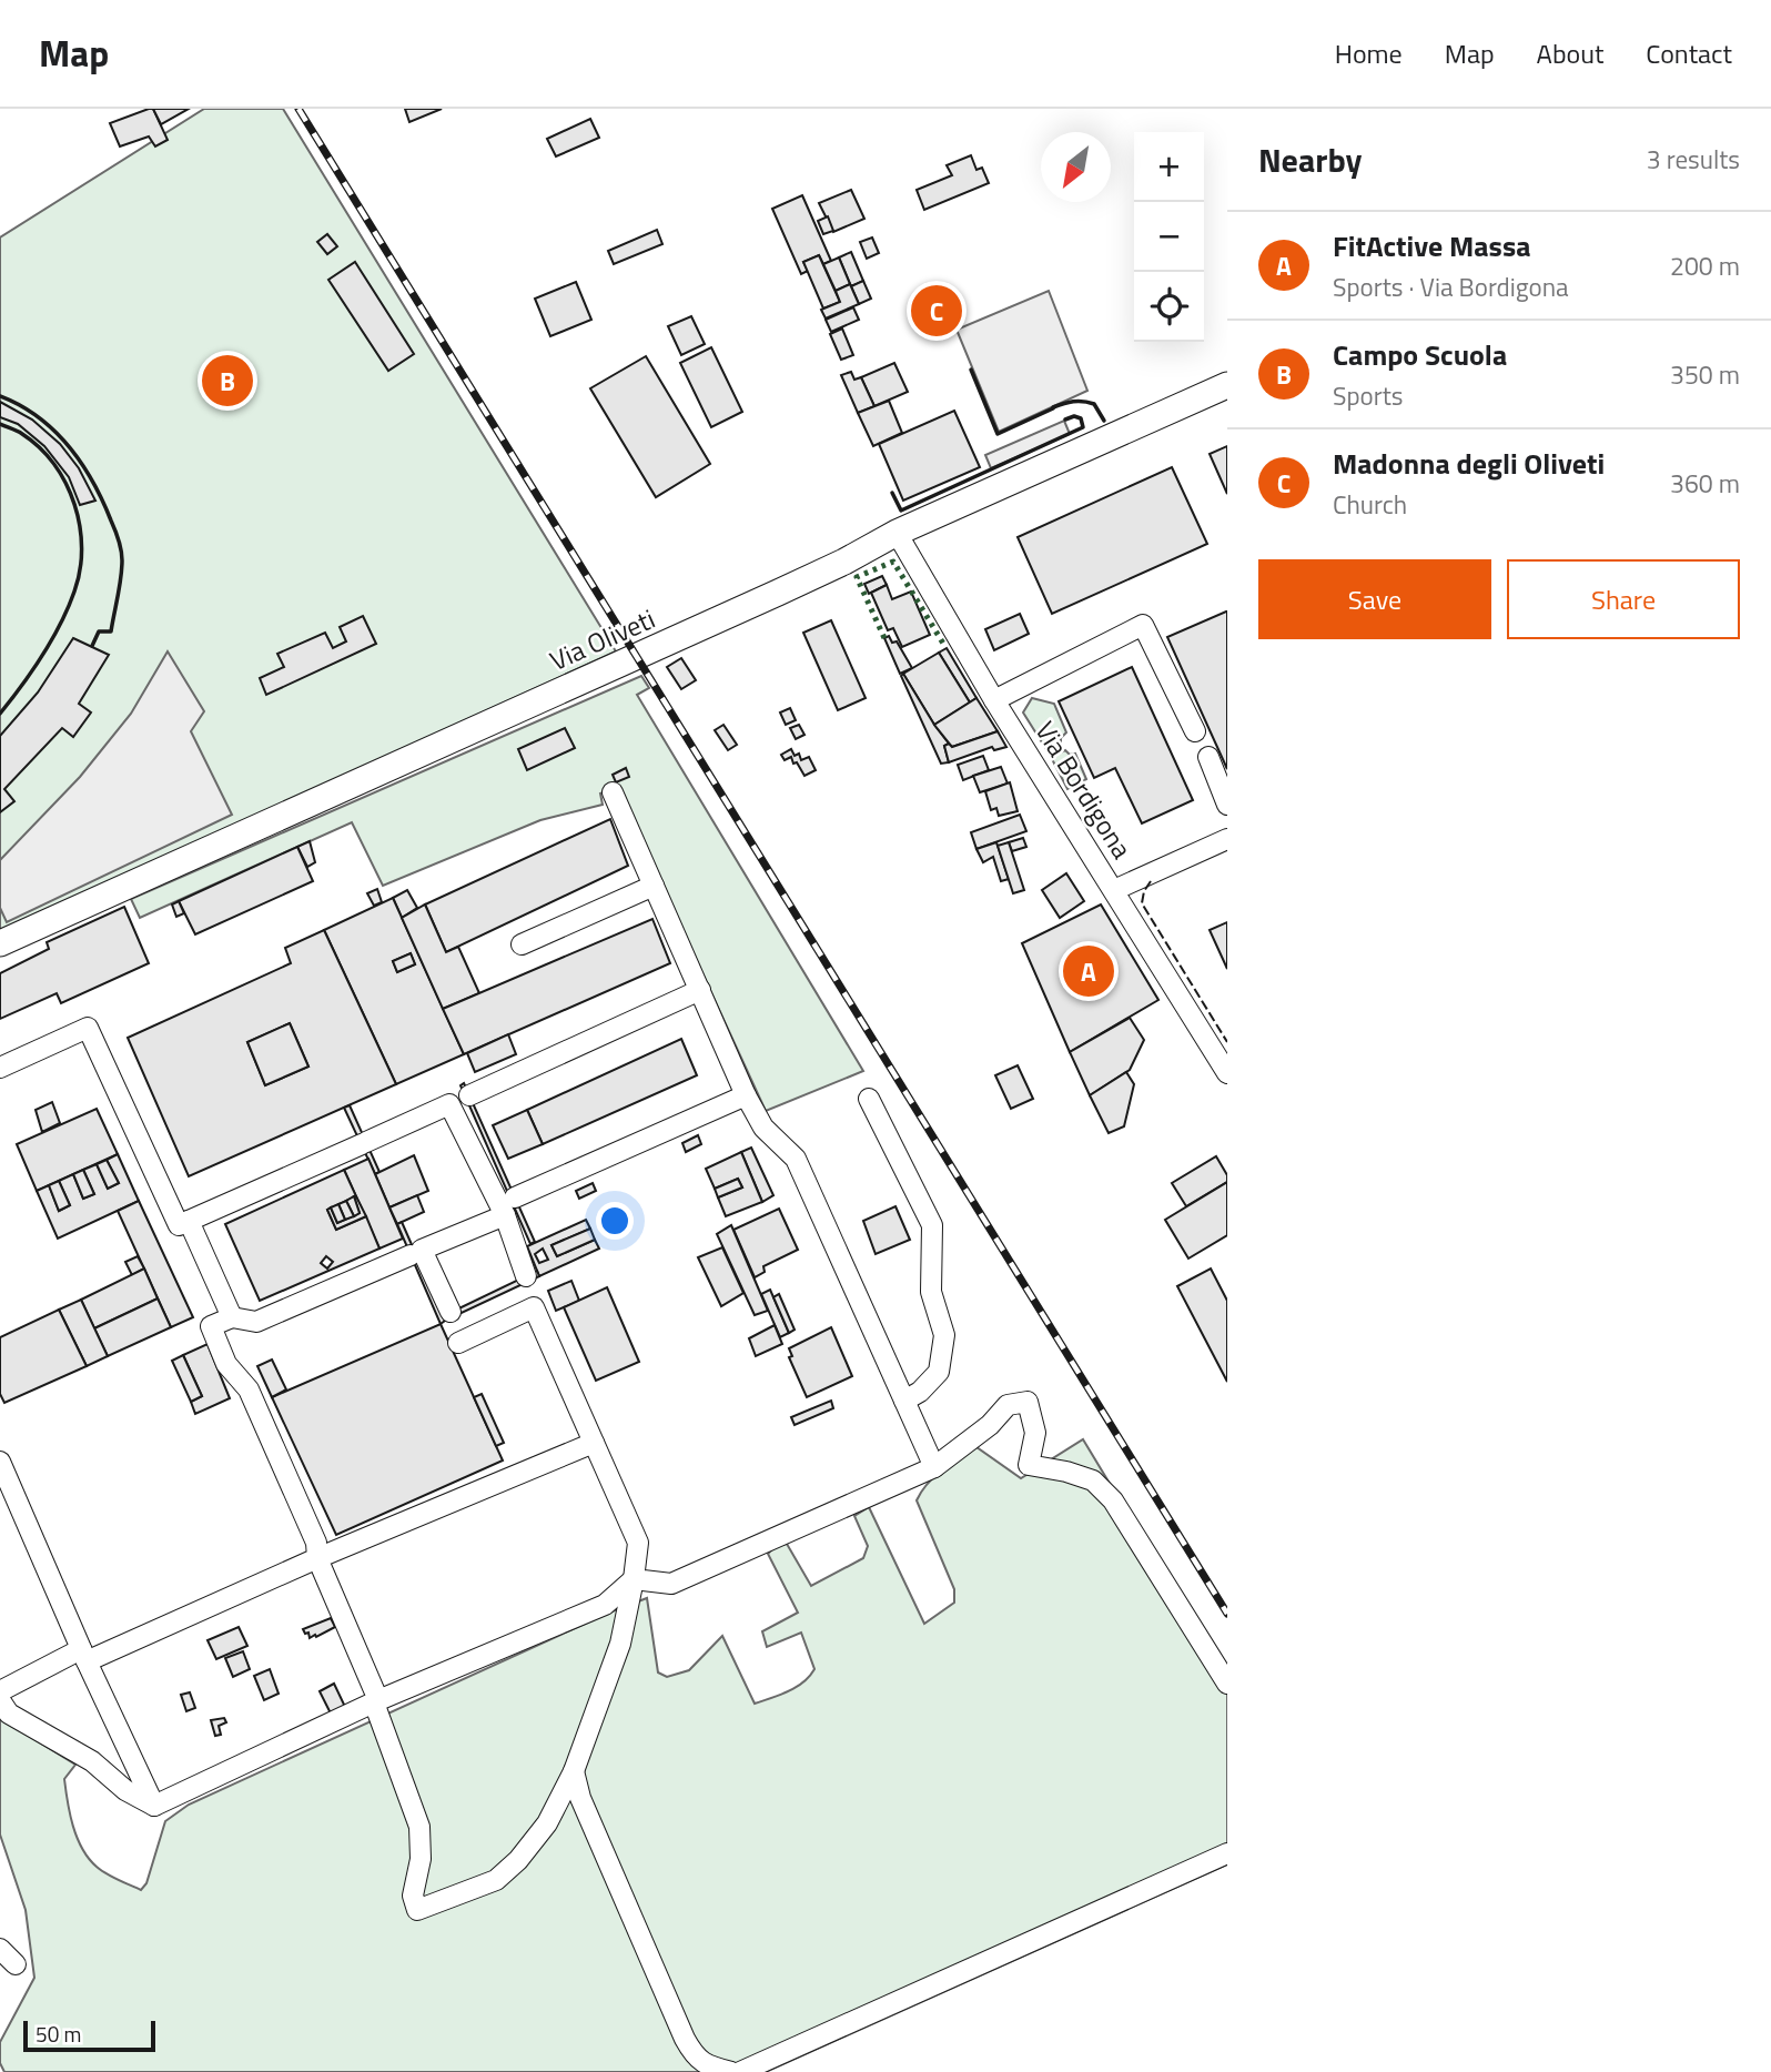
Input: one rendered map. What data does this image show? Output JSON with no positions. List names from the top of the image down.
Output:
{
  "streets": {
    "main road": ["Via Oliveti"],
    "street": ["Via Bordigona"]
  },
  "crossings": [
    ["Via Oliveti", "Via Bordigona"]
  ],
  "scale_bar": "50 m",
  "north": "bottom left",
  "page": {
    "header": "Map",
    "nav": [
      "Home",
      "Map",
      "About",
      "Contact"
    ],
    "heading": ["Nearby", "3 results"],
    "map_buttons": ["+", "−"],
    "list": [
      {
        "mark": "A",
        "name": "FitActive Massa",
        "note": "Sports · Via Bordigona",
        "value": "200 m"
      },
      {
        "mark": "B",
        "name": "Campo Scuola",
        "note": "Sports",
        "value": "350 m"
      },
      {
        "mark": "C",
        "name": "Madonna degli Oliveti",
        "note": "Church",
        "value": "360 m"
      }
    ],
    "pins": ["C", "B", "A"],
    "buttons": ["Save", "Share"],
    "scale": "50 m"
  }
}
